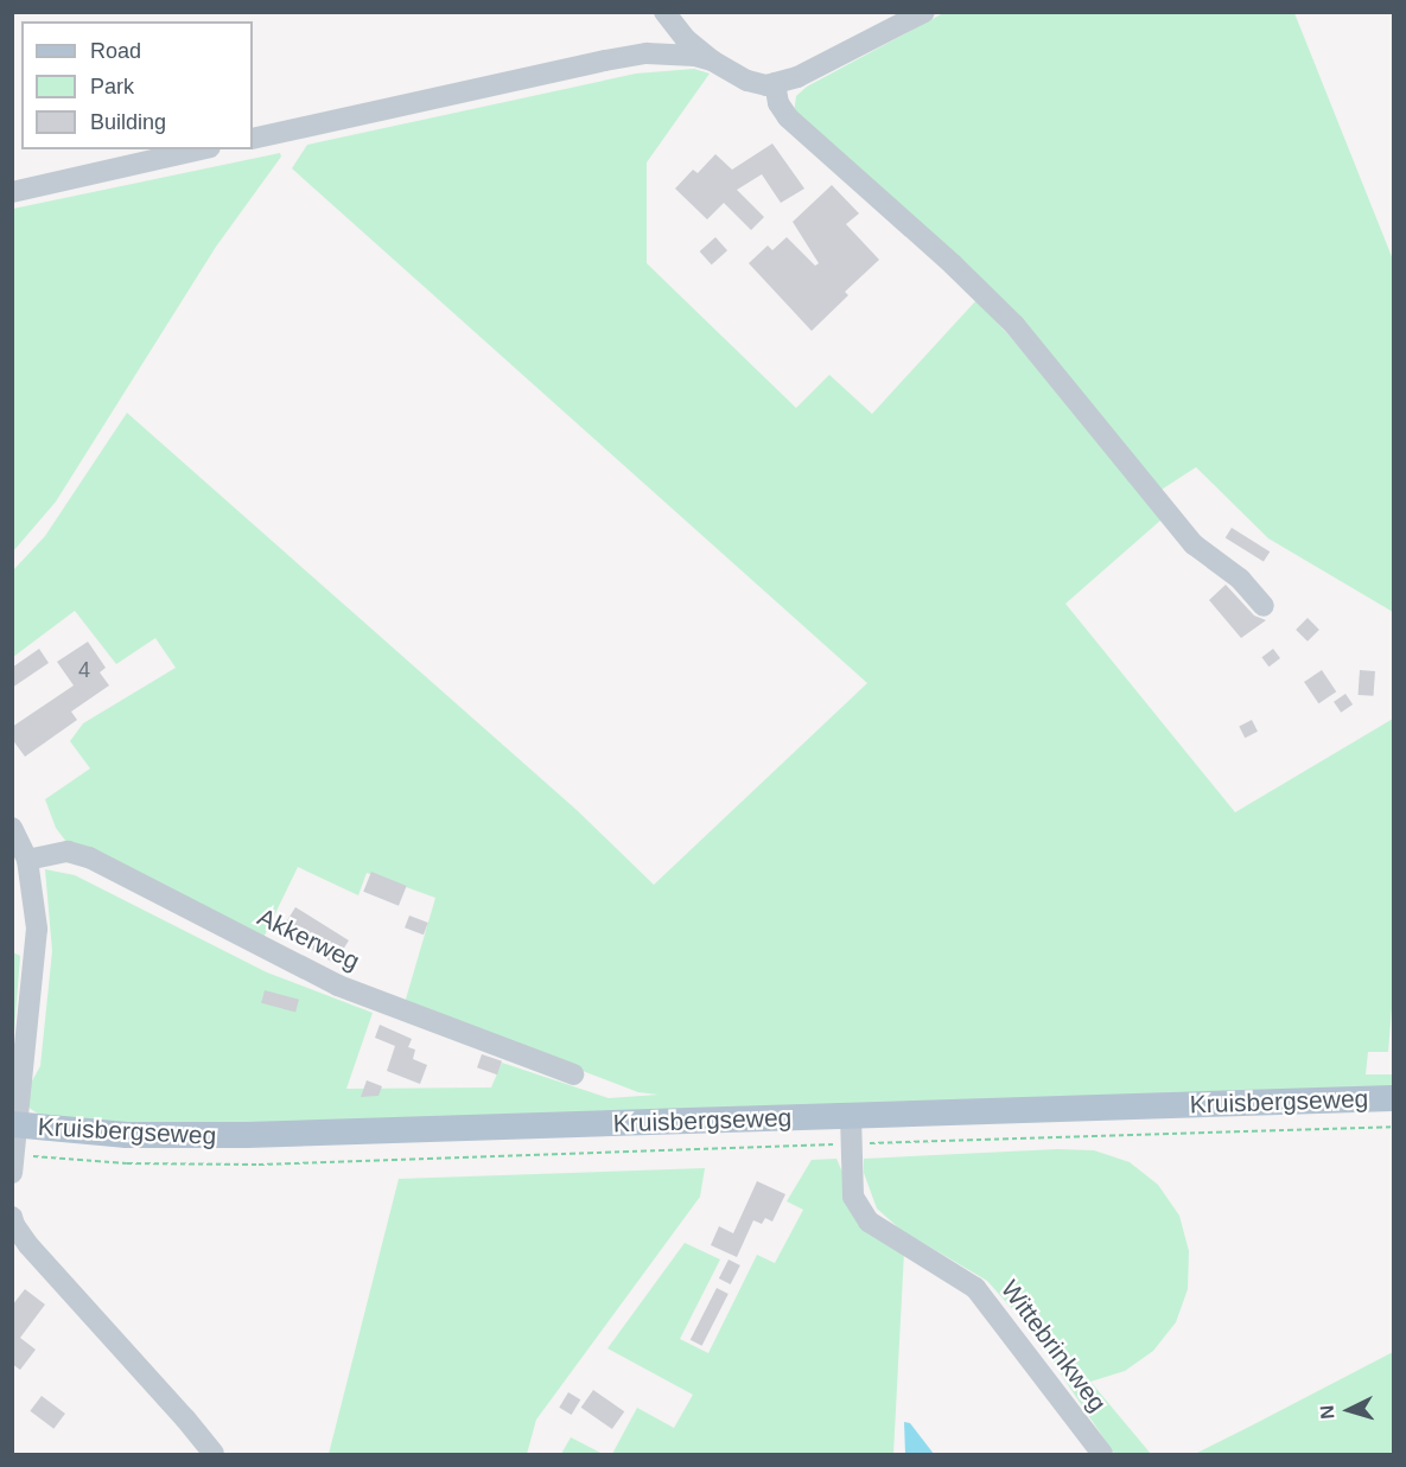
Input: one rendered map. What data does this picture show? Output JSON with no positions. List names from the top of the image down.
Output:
{
  "streets": {
    "main road": ["Kruisbergseweg"],
    "street": ["Akkerweg", "Wittebrinkweg"]
  },
  "crossings": [
    ["Kruisbergseweg", "Wittebrinkweg"]
  ],
  "house_numbers": ["4"],
  "legend": ["Road", "Park", "Building"],
  "north": "left"
}
